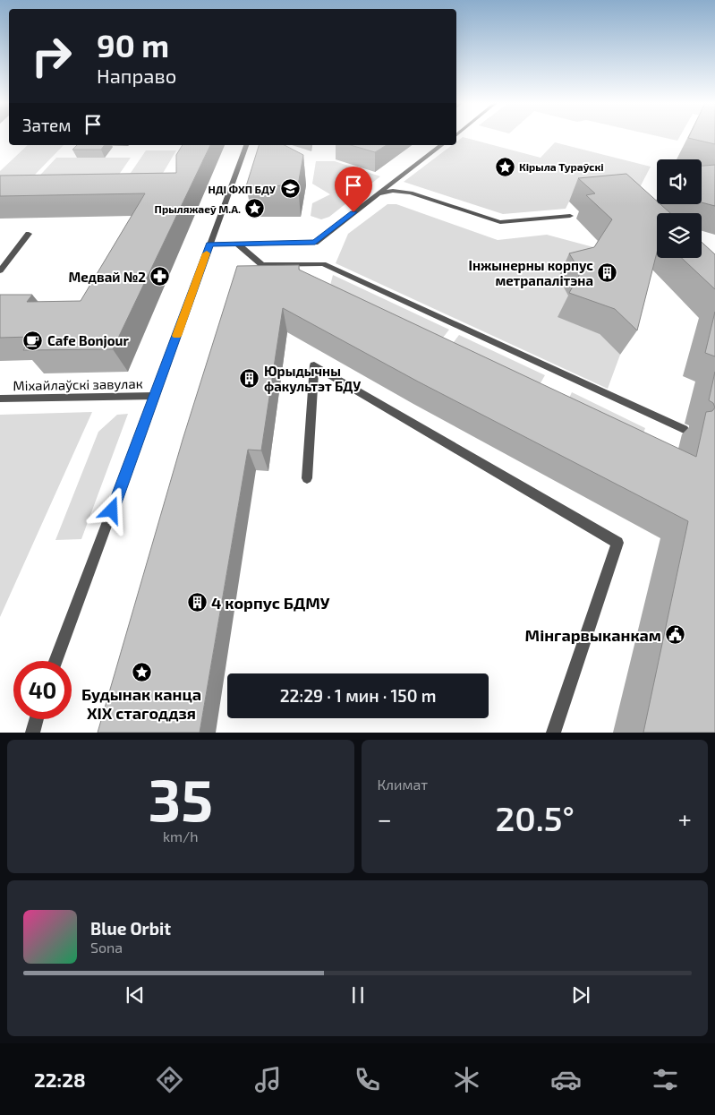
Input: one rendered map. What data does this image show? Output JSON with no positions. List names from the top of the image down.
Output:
{
  "streets": {
    "street": ["Міхайлаўскі завулак"]
  },
  "places": {
    "place": ["Кірыла Тураўскі", "Прыляжаеў М.А.", "Будынак канца XIX стагоддзя"],
    "school or university": ["НДІ ФХП БДУ"],
    "building": ["Інжынерны корпус метрапалітэна", "Юрыдычны факультэт БДУ", "4 корпус БДМУ"],
    "pharmacy": ["Медвай №2"],
    "cafe": ["Cafe Bonjour"],
    "public building": ["Мінгарвыканкам"]
  },
  "page": {
    "turn": ["90 m", "Направо"],
    "then": "Затем",
    "limit": "40",
    "trip": "22:29 · 1 мин · 150 m",
    "tile": [
      ["35", "km/h"],
      "Климат"
    ],
    "heat": ["−", "20.5°", "+"],
    "song": ["Blue Orbit", "Sona"],
    "tabs": "22:28"
  }
}
